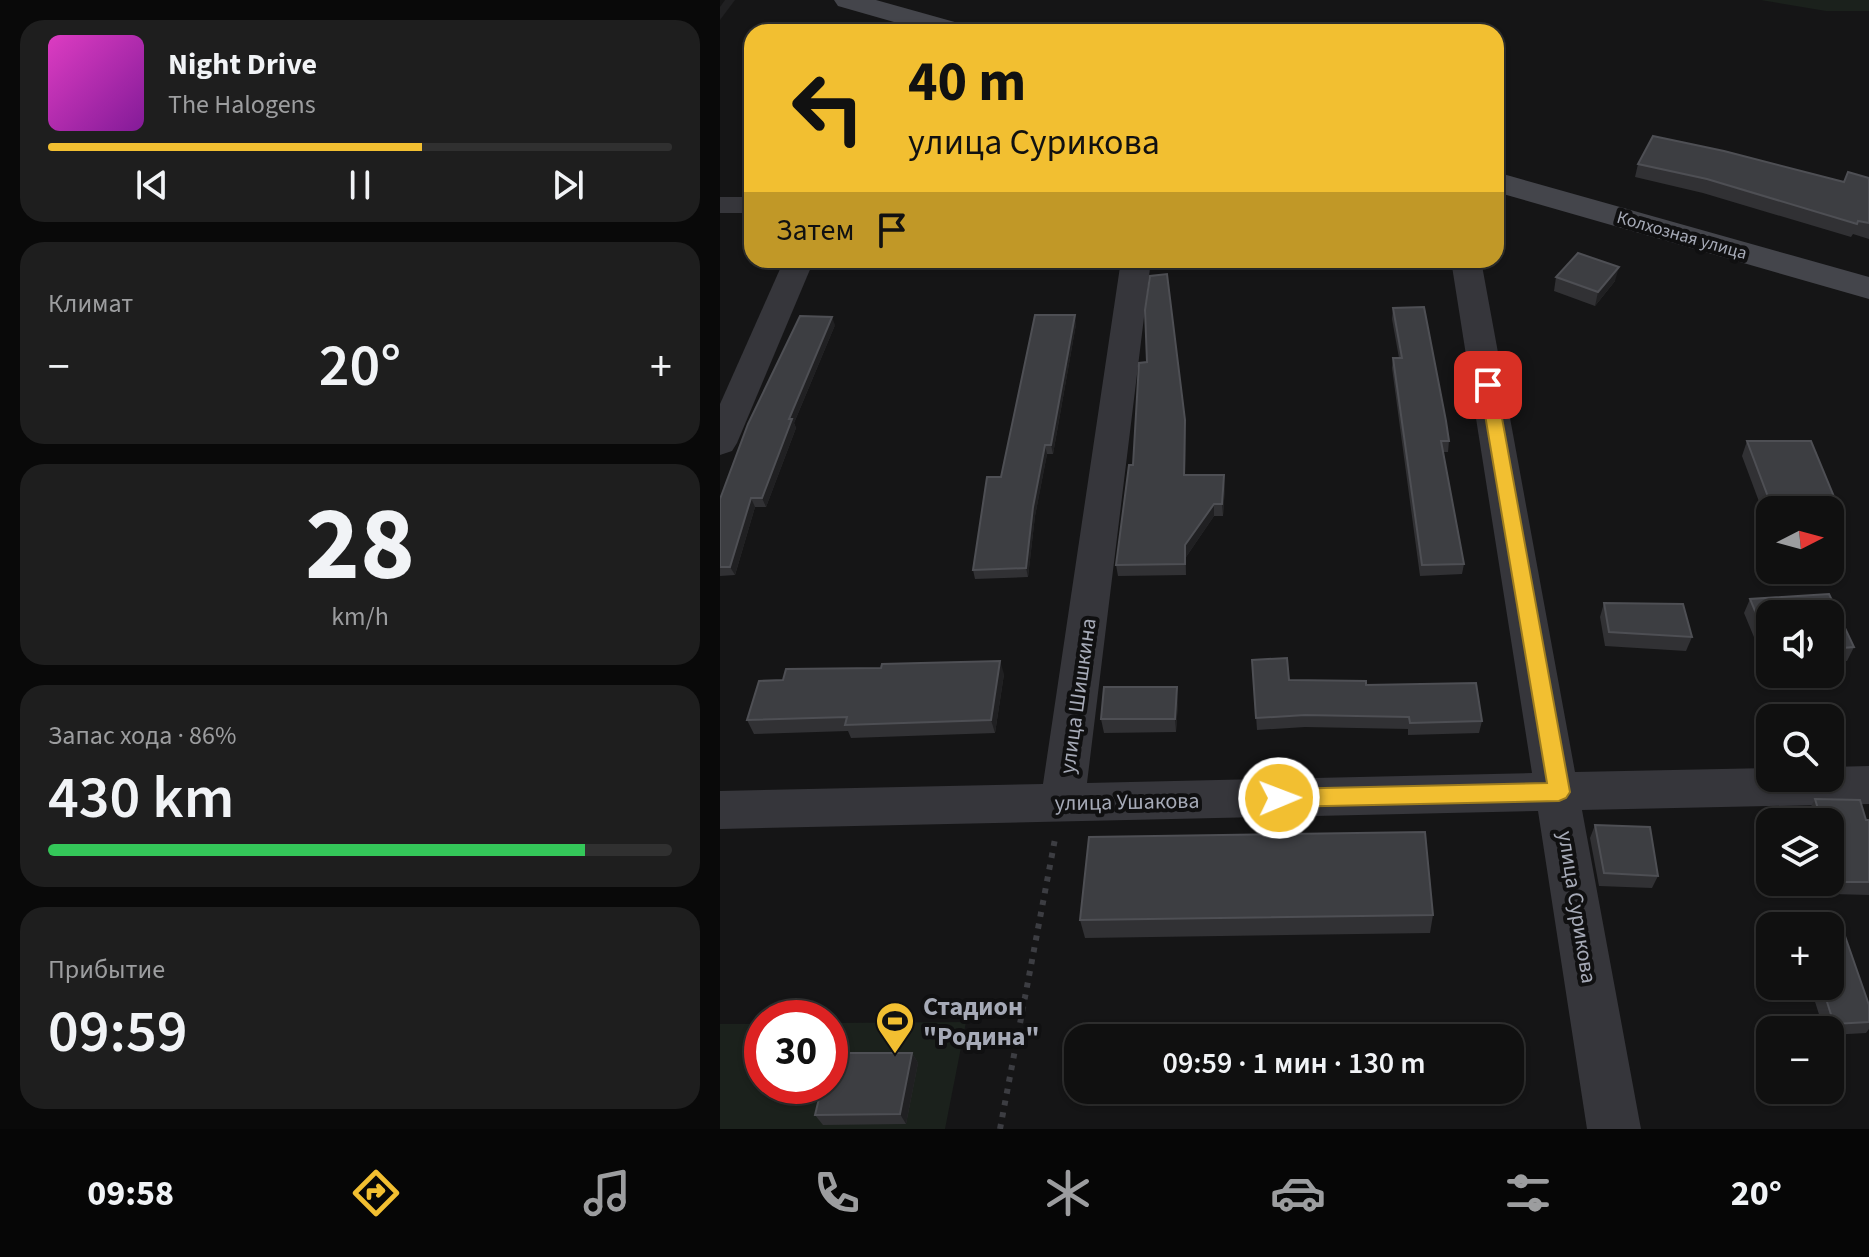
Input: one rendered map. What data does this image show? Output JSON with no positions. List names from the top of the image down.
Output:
{
  "streets": {
    "main road": ["Колхозная улица"],
    "street": ["улица Шишкина", "улица Ушакова", "улица Сурикова"]
  },
  "crossings": [
    ["улица Шишкина", "улица Ушакова"],
    ["улица Ушакова", "улица Сурикова"]
  ],
  "places": {
    "sports": ["Стадион \"Родина\""]
  },
  "north": "right",
  "page": {
    "turn": ["40 m", "улица Сурикова"],
    "song": ["Night Drive", "The Halogens"],
    "then": "Затем",
    "tile": [
      "Климат",
      ["28", "km/h"],
      ["Запас хода · 86%", "430 km"],
      ["Прибытие", "09:59"]
    ],
    "heat": ["−", "20°", "+"],
    "map_buttons": ["+", "−"],
    "limit": "30",
    "trip": "09:59 · 1 мин · 130 m",
    "tabs": ["09:58", "20°"]
  }
}
